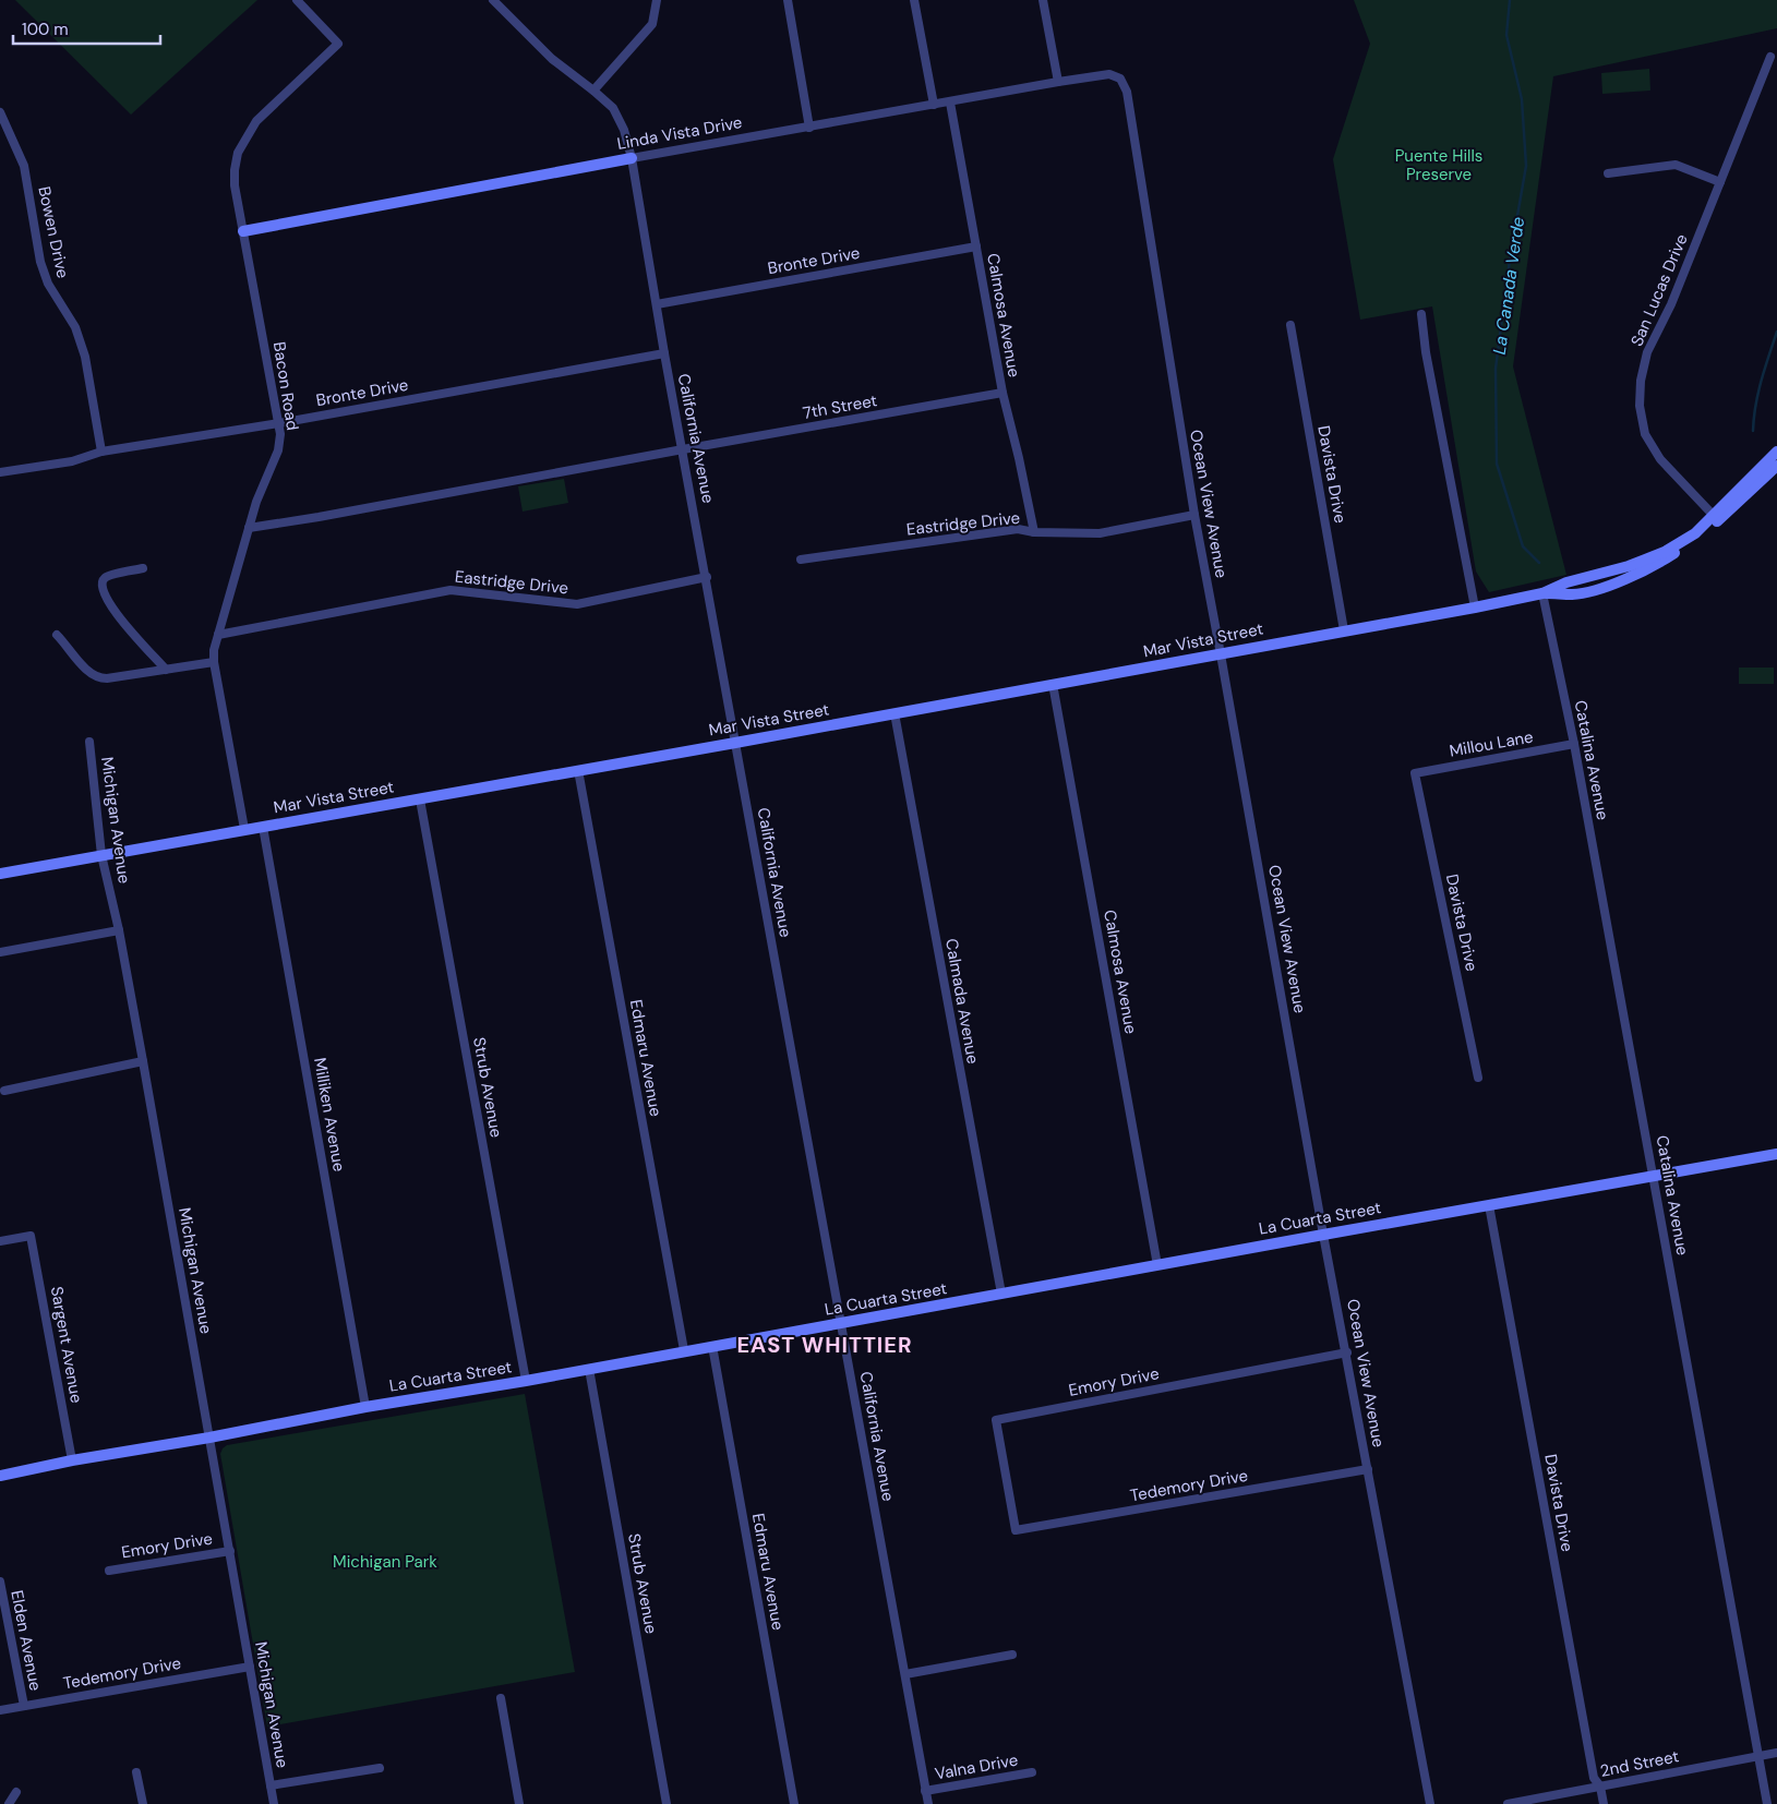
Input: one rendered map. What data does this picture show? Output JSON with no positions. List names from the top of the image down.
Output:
{
  "streets": {
    "street": [
      "Linda Vista Drive",
      "Bowen Drive",
      "Bronte Drive",
      "San Lucas Drive",
      "Calmosa Avenue",
      "Bacon Road",
      "7th Street",
      "California Avenue",
      "Davista Drive",
      "Ocean View Avenue",
      "Eastridge Drive",
      "Mar Vista Street",
      "Millou Lane",
      "Catalina Avenue",
      "Michigan Avenue",
      "Calmada Avenue",
      "Edmaru Avenue",
      "Strub Avenue",
      "Milliken Avenue",
      "La Cuarta Street",
      "Sargent Avenue",
      "Emory Drive",
      "Tedemory Drive",
      "Elden Avenue",
      "2nd Street",
      "Valna Drive"
    ]
  },
  "crossings": [
    ["Linda Vista Drive", "Calmosa Avenue"],
    ["Linda Vista Drive", "Bacon Road"],
    ["Linda Vista Drive", "California Avenue"],
    ["Linda Vista Drive", "Ocean View Avenue"],
    ["Bowen Drive", "Bronte Drive"],
    ["Bronte Drive", "Calmosa Avenue"],
    ["Bronte Drive", "Bacon Road"],
    ["Bronte Drive", "California Avenue"],
    ["San Lucas Drive", "Mar Vista Street"],
    ["Calmosa Avenue", "7th Street"],
    ["Calmosa Avenue", "Eastridge Drive"],
    ["Calmosa Avenue", "Mar Vista Street"],
    ["Calmosa Avenue", "La Cuarta Street"],
    ["Bacon Road", "7th Street"],
    ["Bacon Road", "Eastridge Drive"],
    ["Bacon Road", "Mar Vista Street"],
    ["7th Street", "California Avenue"],
    ["California Avenue", "Eastridge Drive"],
    ["California Avenue", "Mar Vista Street"],
    ["California Avenue", "La Cuarta Street"],
    ["California Avenue", "Valna Drive"],
    ["Davista Drive", "Mar Vista Street"],
    ["Davista Drive", "Millou Lane"],
    ["Davista Drive", "La Cuarta Street"],
    ["Davista Drive", "2nd Street"],
    ["Ocean View Avenue", "Eastridge Drive"],
    ["Ocean View Avenue", "Mar Vista Street"],
    ["Ocean View Avenue", "La Cuarta Street"],
    ["Ocean View Avenue", "Emory Drive"],
    ["Ocean View Avenue", "Tedemory Drive"],
    ["Mar Vista Street", "Catalina Avenue"],
    ["Mar Vista Street", "Michigan Avenue"],
    ["Mar Vista Street", "Calmada Avenue"],
    ["Mar Vista Street", "Edmaru Avenue"],
    ["Mar Vista Street", "Strub Avenue"],
    ["Mar Vista Street", "Milliken Avenue"],
    ["Millou Lane", "Catalina Avenue"],
    ["Catalina Avenue", "La Cuarta Street"],
    ["Catalina Avenue", "2nd Street"],
    ["Michigan Avenue", "La Cuarta Street"],
    ["Michigan Avenue", "Emory Drive"],
    ["Michigan Avenue", "Tedemory Drive"],
    ["Calmada Avenue", "La Cuarta Street"],
    ["Edmaru Avenue", "La Cuarta Street"],
    ["Strub Avenue", "La Cuarta Street"],
    ["Milliken Avenue", "La Cuarta Street"],
    ["La Cuarta Street", "Sargent Avenue"],
    ["Emory Drive", "Tedemory Drive"],
    ["Tedemory Drive", "Elden Avenue"]
  ],
  "districts": ["EAST WHITTIER"],
  "water": ["La Canada Verde"],
  "parks": ["Puente Hills Preserve", "Michigan Park"],
  "scale_bar": "100 m"
}
